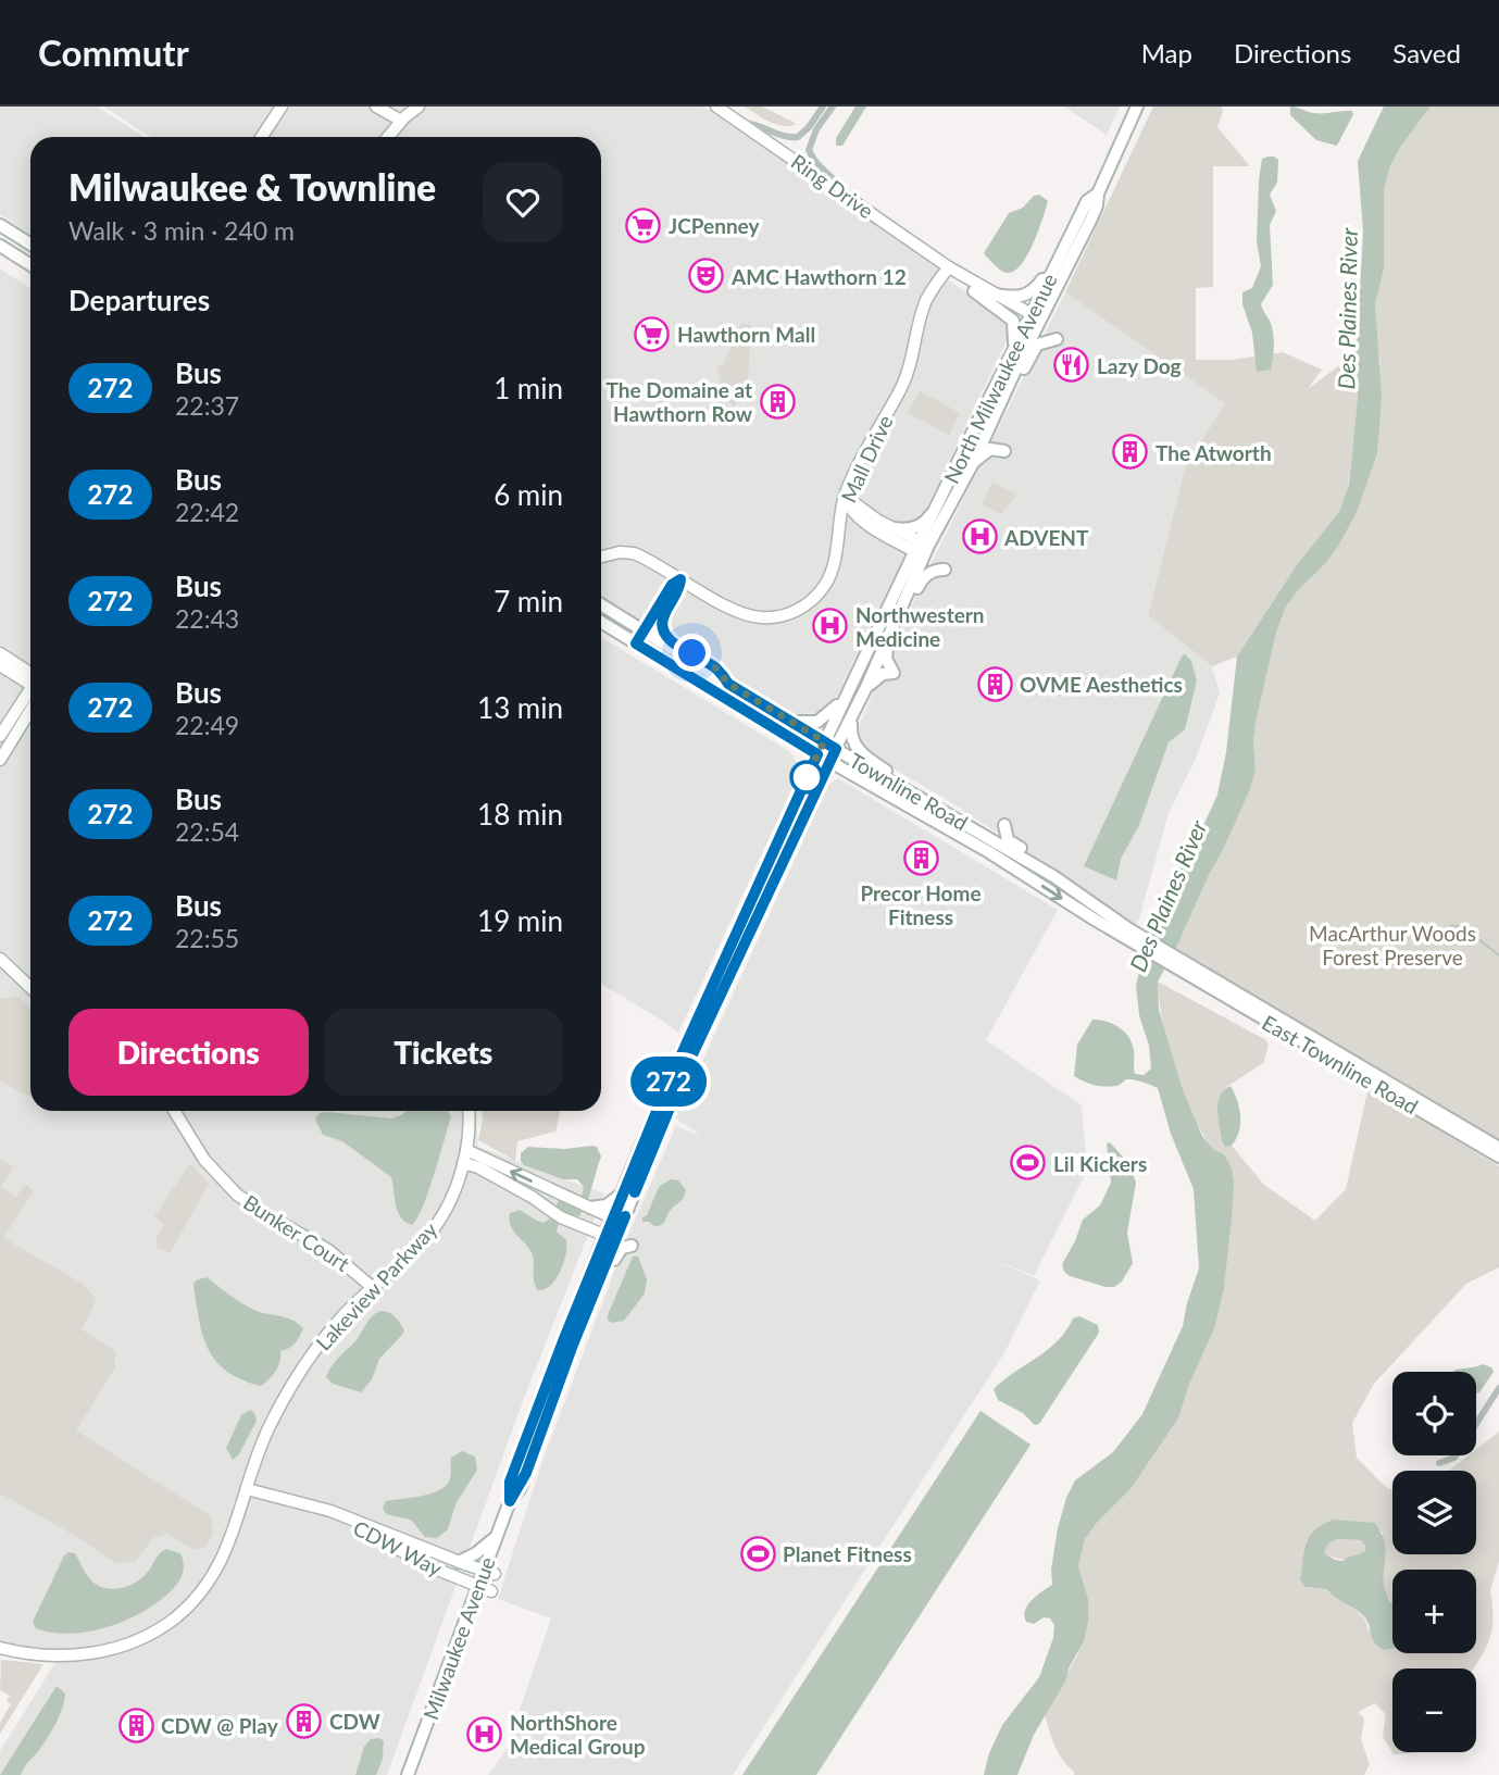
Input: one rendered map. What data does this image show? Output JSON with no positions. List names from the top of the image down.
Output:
{
  "streets": {
    "main road": [
      "North Milwaukee Avenue",
      "Townline Road",
      "East Townline Road",
      "Milwaukee Avenue"
    ],
    "street": [
      "Ring Drive",
      "Mall Drive",
      "Bunker Court",
      "Lakeview Parkway",
      "CDW Way"
    ]
  },
  "crossings": [
    ["Ring Drive", "North Milwaukee Avenue"],
    ["Ring Drive", "Mall Drive"],
    ["North Milwaukee Avenue", "Milwaukee Avenue"],
    ["Townline Road", "East Townline Road"],
    ["Townline Road", "Milwaukee Avenue"],
    ["Bunker Court", "Lakeview Parkway"],
    ["Lakeview Parkway", "CDW Way"],
    ["CDW Way", "Milwaukee Avenue"]
  ],
  "water": ["Des Plaines River"],
  "parks": ["MacArthur Woods Forest Preserve"],
  "places": {
    "supermarket": ["JCPenney", "Hawthorn Mall"],
    "theatre": ["AMC Hawthorn 12"],
    "restaurant": ["Lazy Dog"],
    "building": [
      "The Domaine at Hawthorn Row",
      "The Atworth",
      "OVME Aesthetics",
      "Precor Home Fitness",
      "CDW",
      "CDW @ Play"
    ],
    "hospital": ["ADVENT", "Northwestern Medicine", "NorthShore Medical Group"],
    "sports": ["Lil Kickers", "Planet Fitness"]
  },
  "lines": ["bus line 272"],
  "page": {
    "header": "Commutr",
    "nav": ["Map", "Directions", "Saved"],
    "on_map": "272",
    "heading": [
      ["Milwaukee & Townline", "Walk · 3 min · 240 m"],
      "Departures"
    ],
    "list": [
      {
        "mark": "272",
        "name": "Bus",
        "note": "22:37",
        "value": "1 min"
      },
      {
        "mark": "272",
        "name": "Bus",
        "note": "22:42",
        "value": "6 min"
      },
      {
        "mark": "272",
        "name": "Bus",
        "note": "22:43",
        "value": "7 min"
      },
      {
        "mark": "272",
        "name": "Bus",
        "note": "22:49",
        "value": "13 min"
      },
      {
        "mark": "272",
        "name": "Bus",
        "note": "22:54",
        "value": "18 min"
      },
      {
        "mark": "272",
        "name": "Bus",
        "note": "22:55",
        "value": "19 min"
      }
    ],
    "buttons": ["Directions", "Tickets"],
    "map_buttons": ["+", "−"]
  }
}
